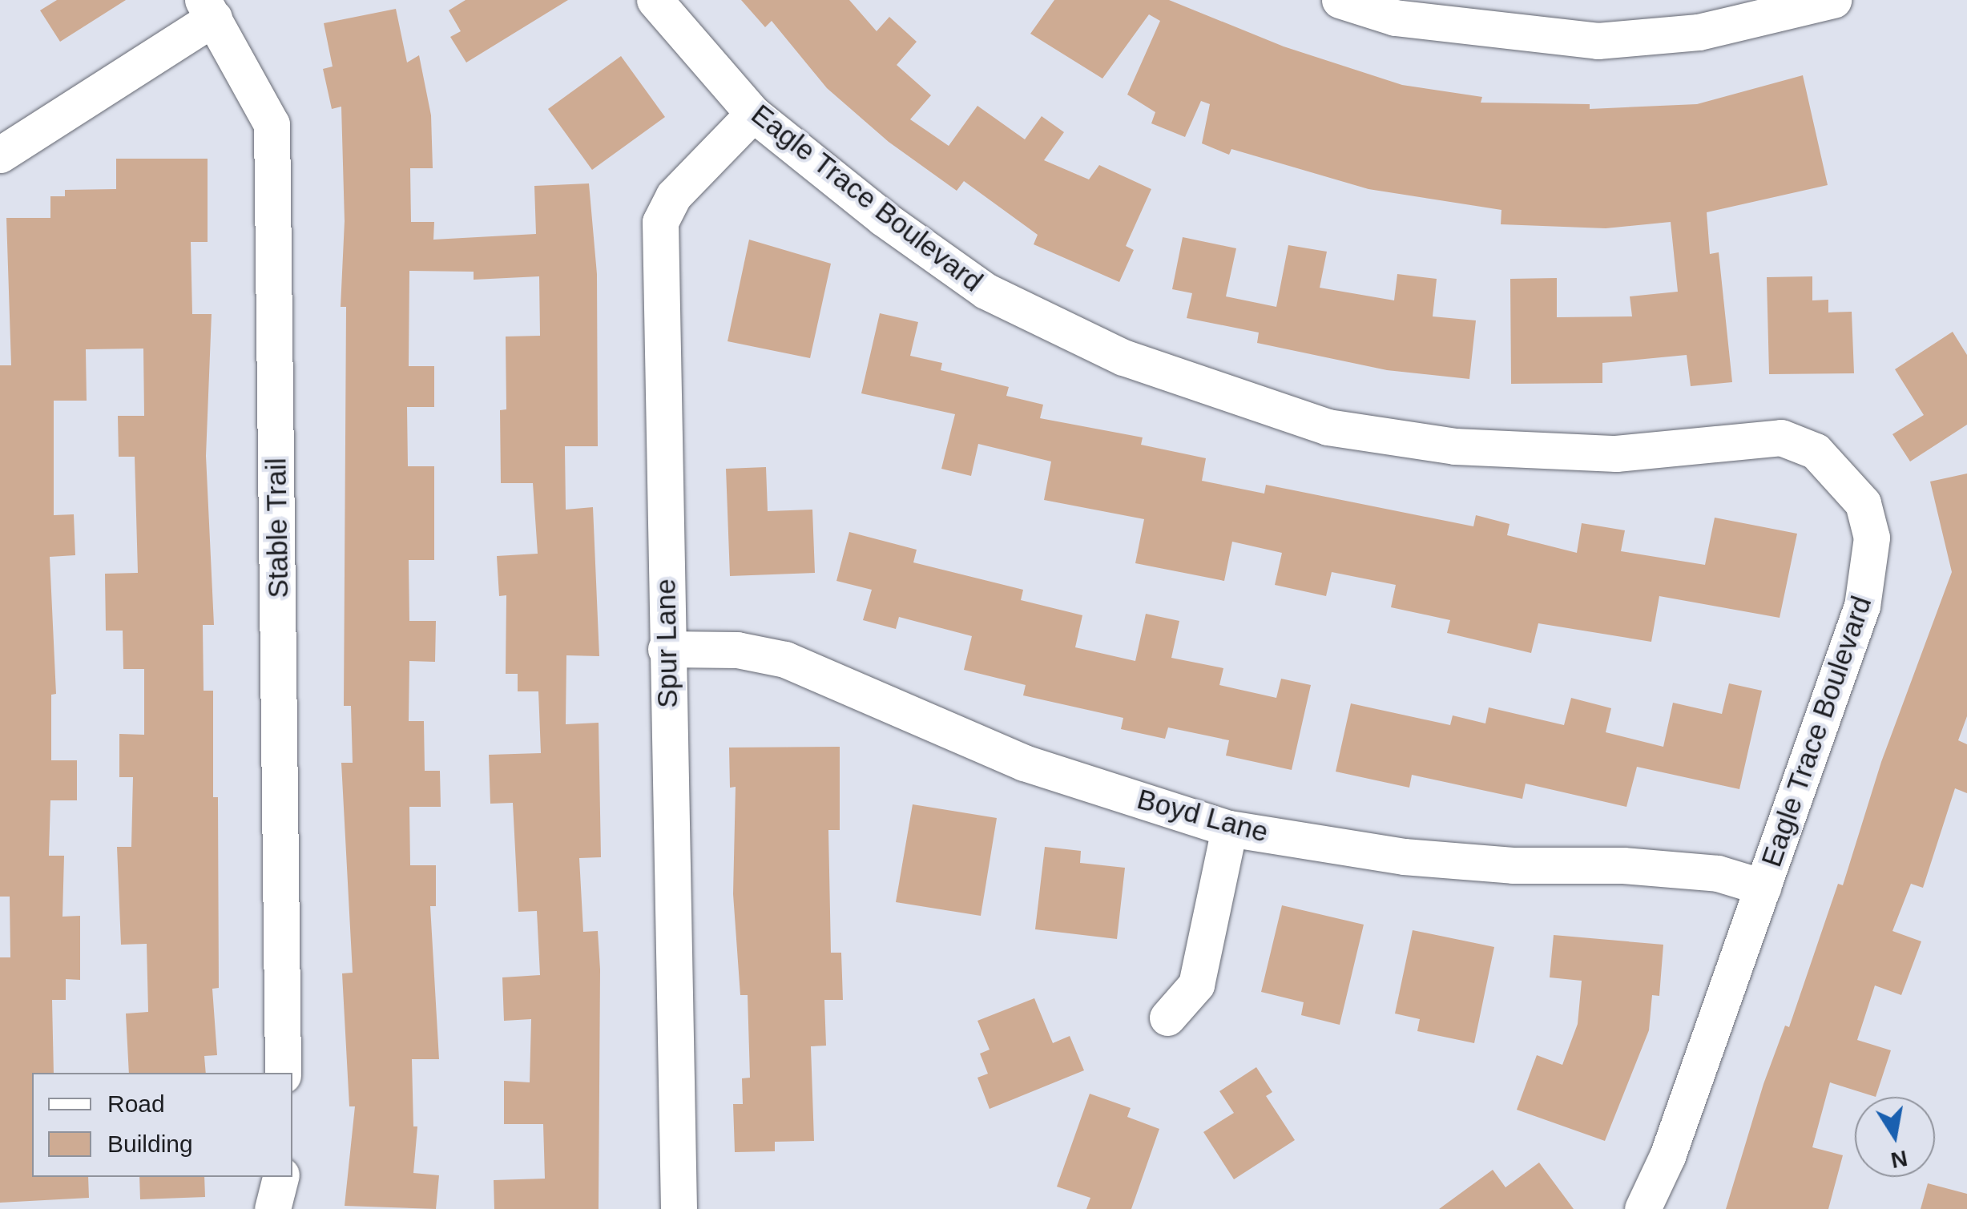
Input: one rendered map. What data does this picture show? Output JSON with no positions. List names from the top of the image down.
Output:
{
  "streets": {
    "street": [
      "Eagle Trace Boulevard",
      "Stable Trail",
      "Spur Lane",
      "Boyd Lane"
    ]
  },
  "crossings": [
    ["Eagle Trace Boulevard", "Spur Lane"],
    ["Eagle Trace Boulevard", "Boyd Lane"],
    ["Spur Lane", "Boyd Lane"]
  ],
  "legend": ["Road", "Building"],
  "north": "bottom"
}
